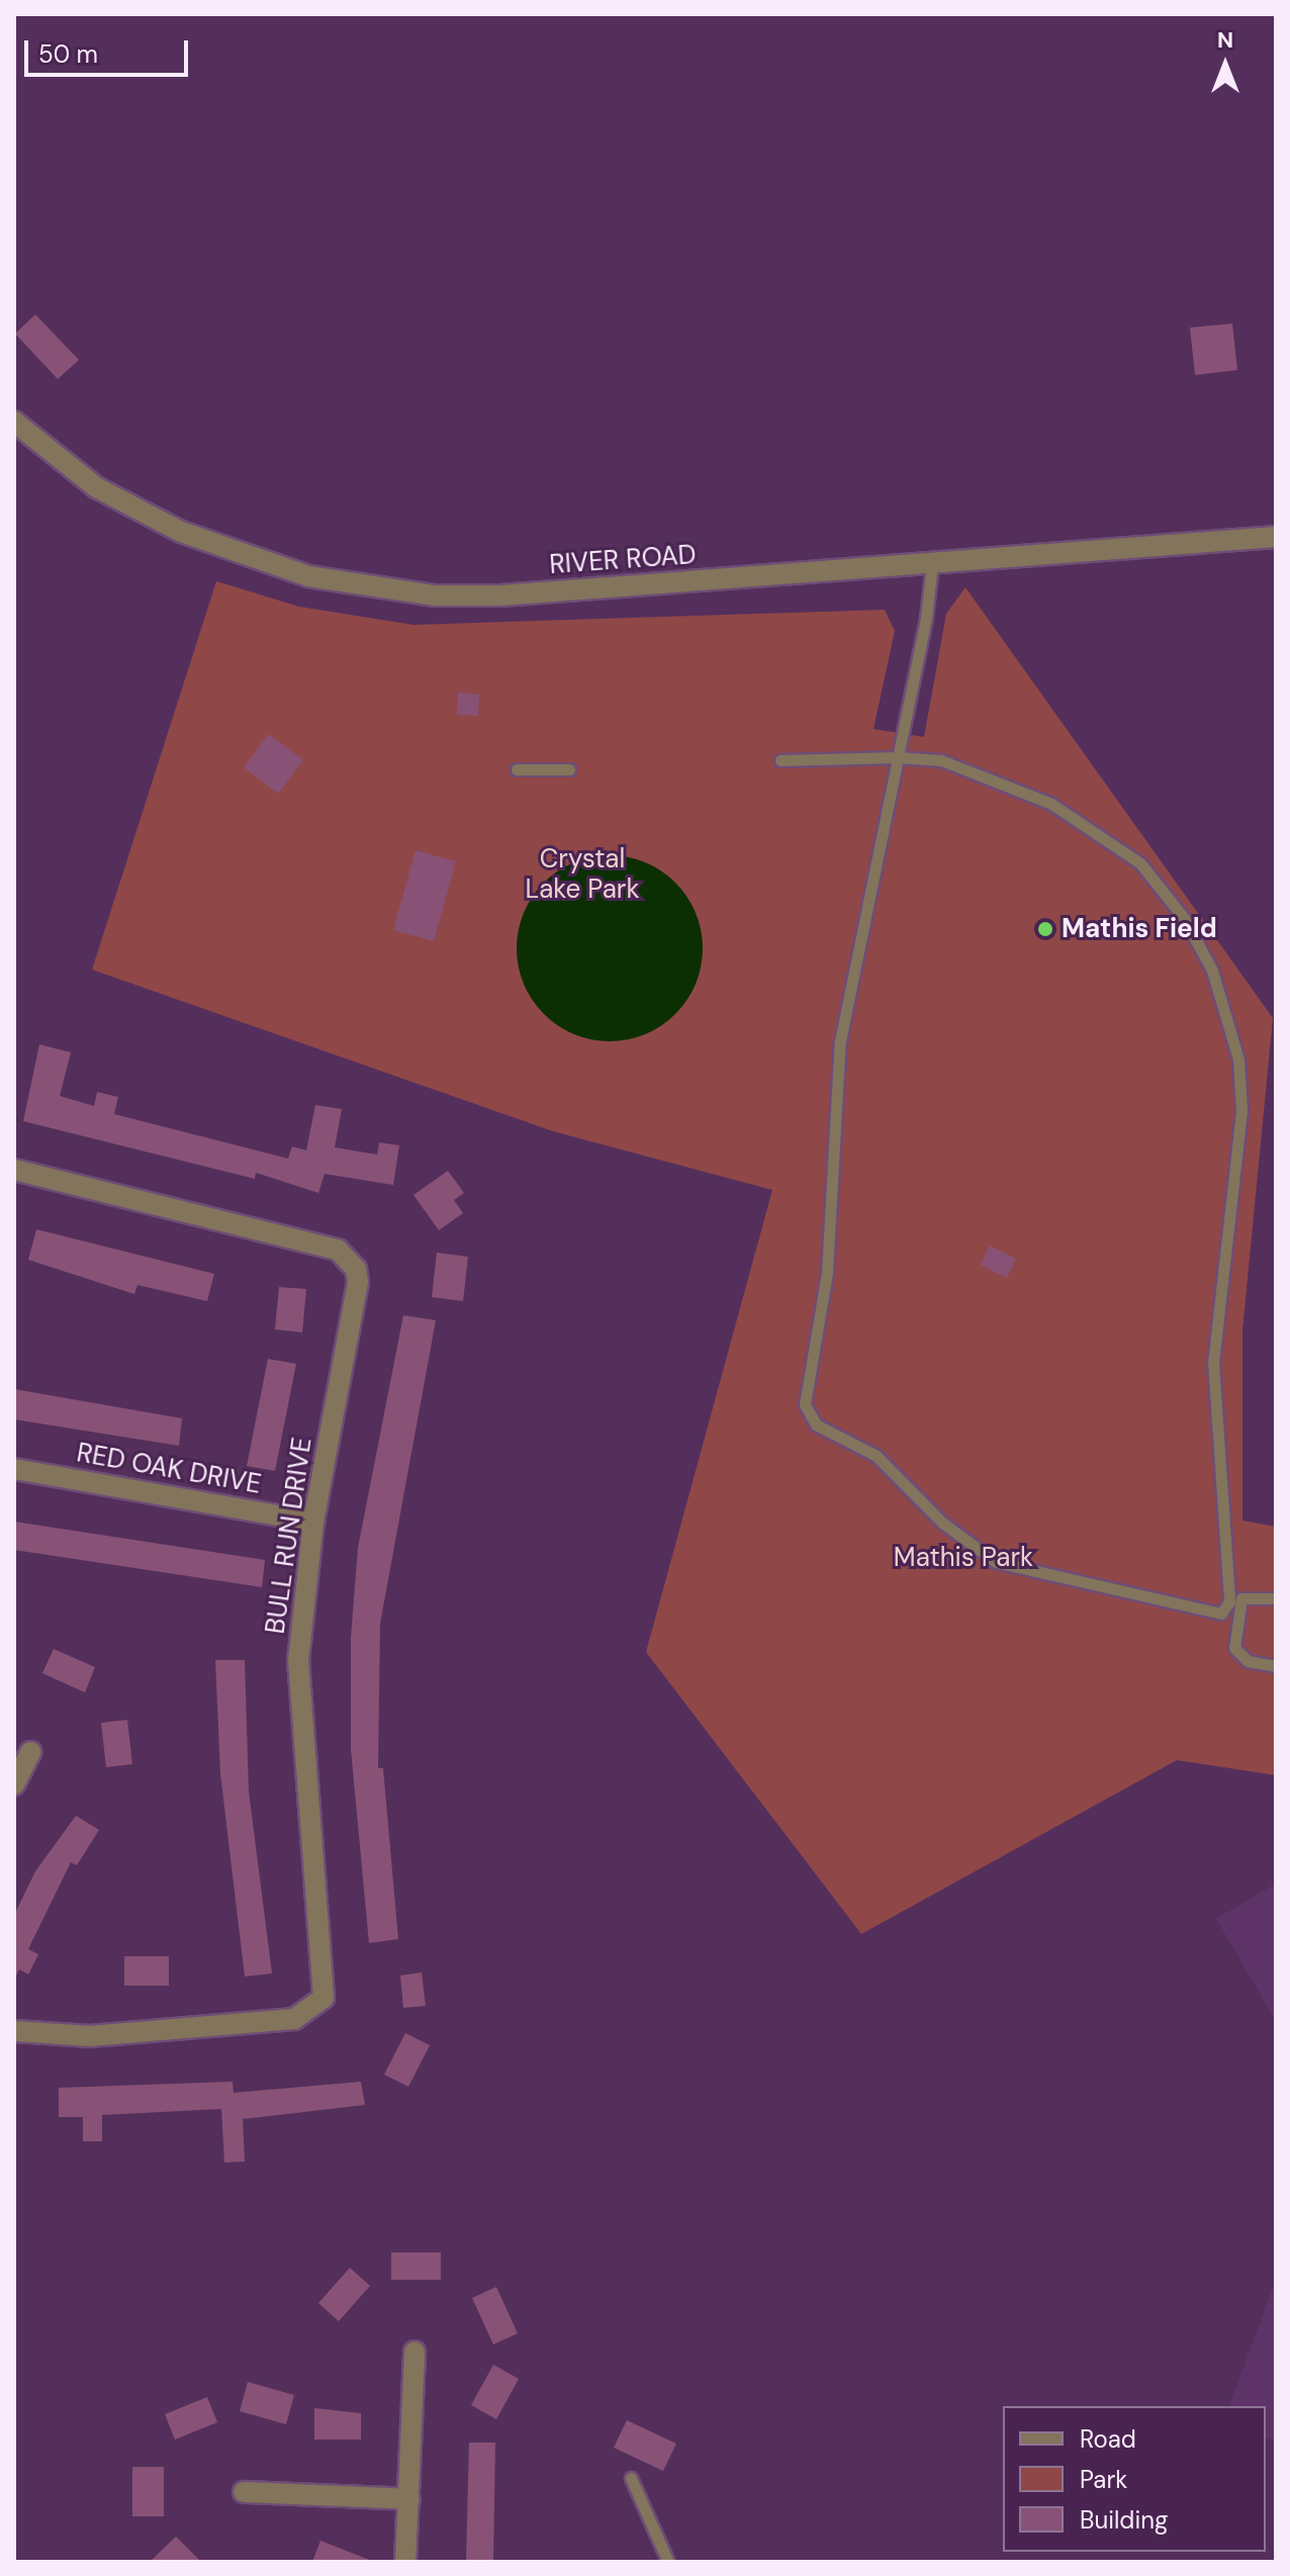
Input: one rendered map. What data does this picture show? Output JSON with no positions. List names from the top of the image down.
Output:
{
  "streets": {
    "street": ["RIVER ROAD", "RED OAK DRIVE", "BULL RUN DRIVE"]
  },
  "crossings": [
    ["RED OAK DRIVE", "BULL RUN DRIVE"]
  ],
  "parks": ["Crystal Lake Park", "Mathis Park"],
  "places": ["Mathis Field"],
  "legend": ["Road", "Park", "Building"],
  "scale_bar": "50 m",
  "north": "top"
}
